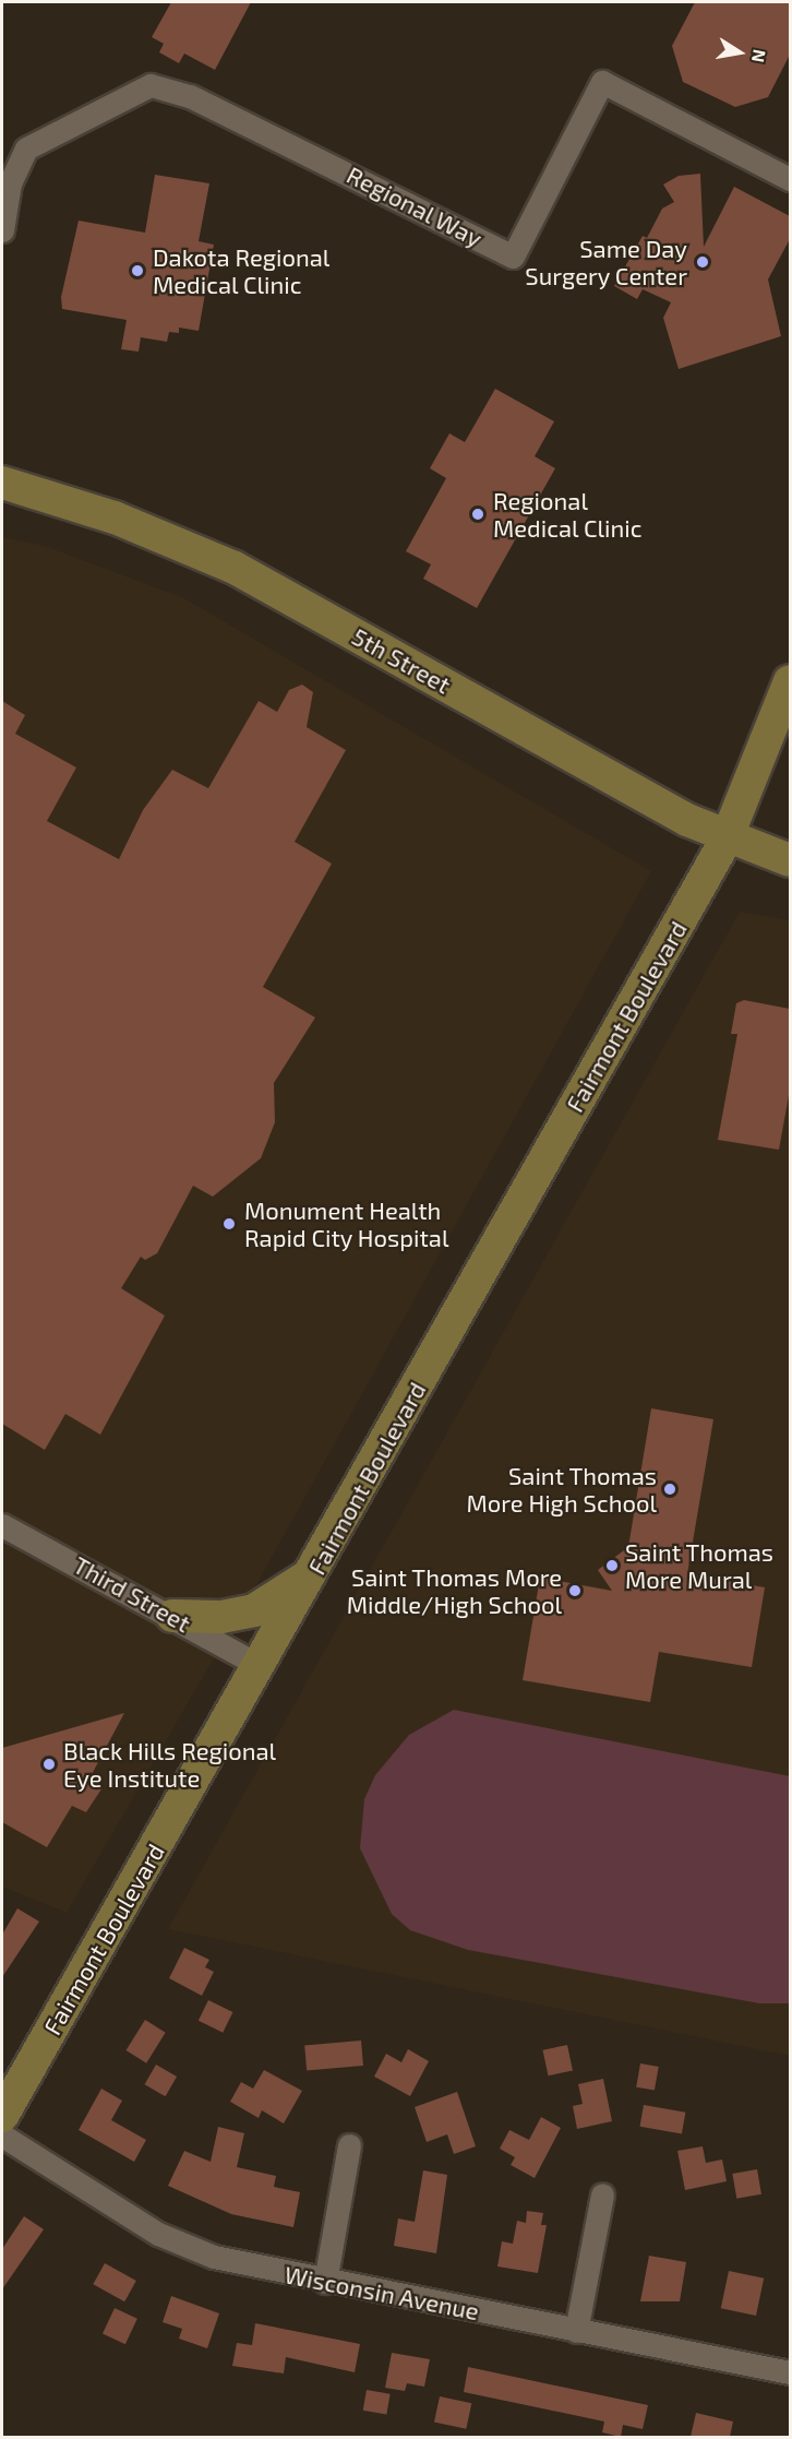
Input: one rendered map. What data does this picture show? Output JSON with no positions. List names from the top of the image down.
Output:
{
  "streets": {
    "street": [
      "Regional Way",
      "5th Street",
      "Fairmont Boulevard",
      "Third Street",
      "Wisconsin Avenue"
    ]
  },
  "crossings": [
    ["5th Street", "Fairmont Boulevard"],
    ["Fairmont Boulevard", "Third Street"]
  ],
  "places": [
    "Same Day Surgery Center",
    "Dakota Regional Medical Clinic",
    "Regional Medical Clinic",
    "Monument Health Rapid City Hospital",
    "Saint Thomas More High School",
    "Saint Thomas More Mural",
    "Saint Thomas More Middle/High School",
    "Black Hills Regional Eye Institute"
  ],
  "north": "right"
}
